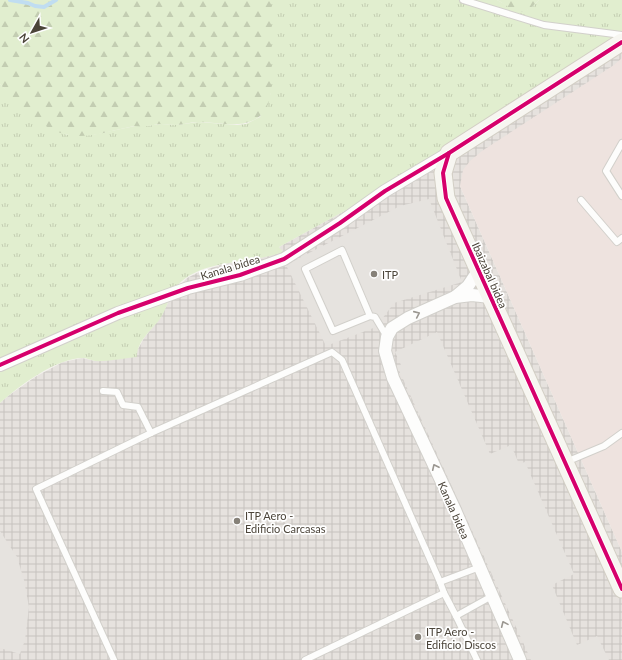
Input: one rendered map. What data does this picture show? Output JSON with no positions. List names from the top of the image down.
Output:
{
  "streets": {
    "street": ["Kanala bidea", "Ibaizabal bidea"]
  },
  "crossings": [
    ["Kanala bidea", "Ibaizabal bidea"]
  ],
  "one_way": ["Kanala bidea"],
  "places": ["ITP", "ITP Aero - Edificio Carcasas", "ITP Aero - Edificio Discos"],
  "north": "bottom left"
}
